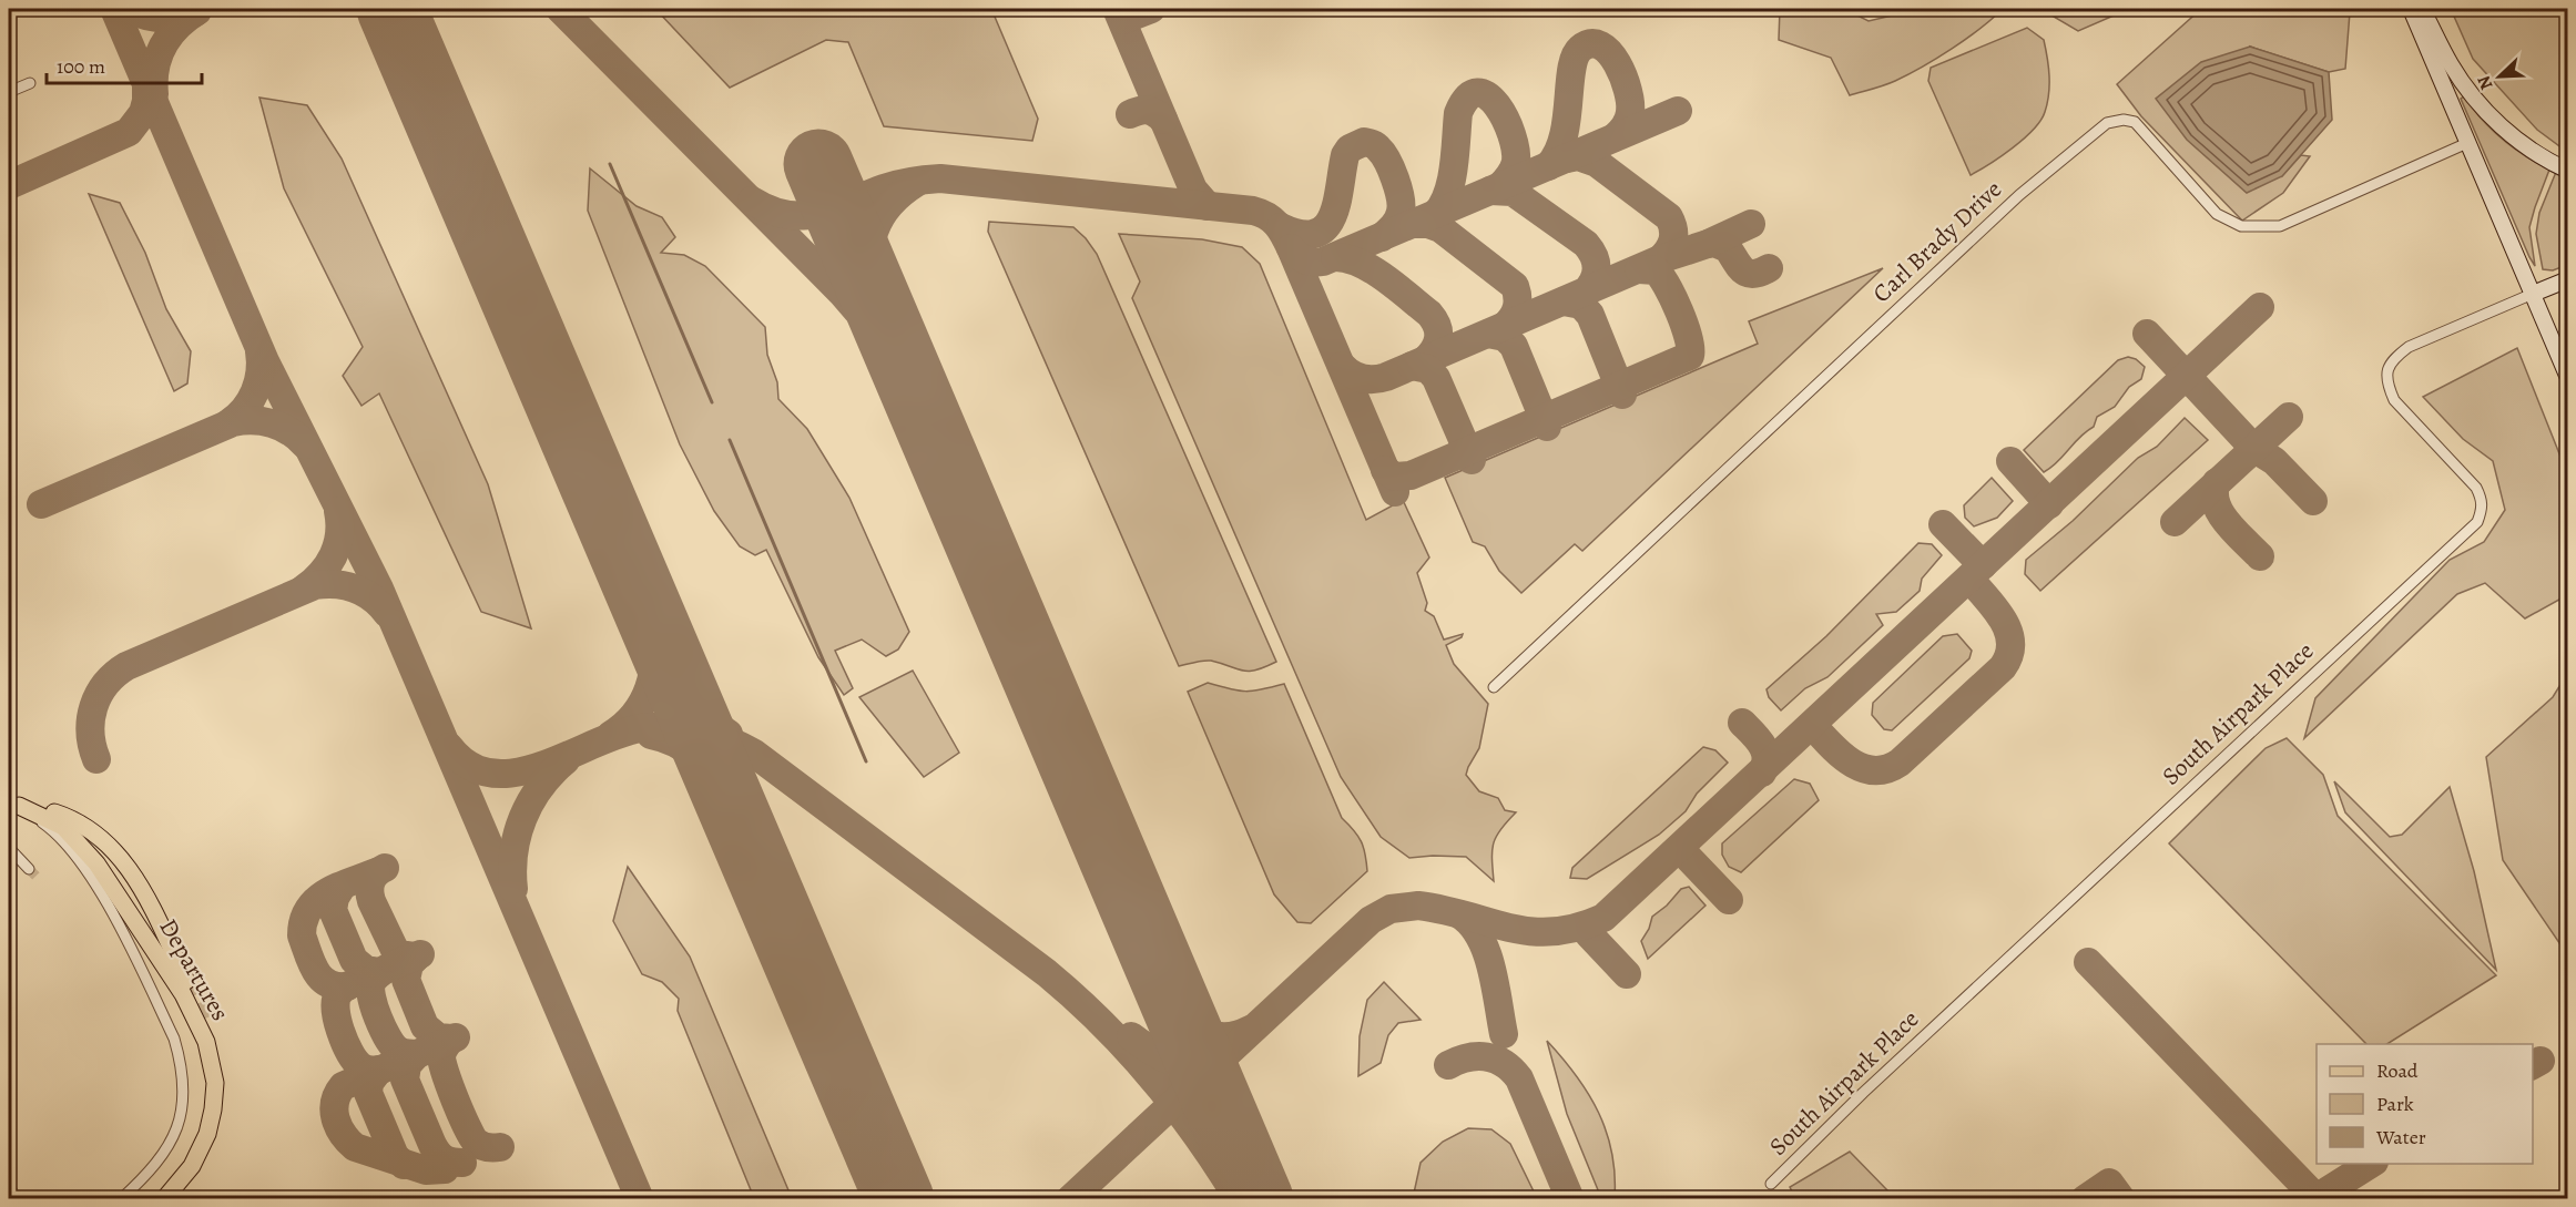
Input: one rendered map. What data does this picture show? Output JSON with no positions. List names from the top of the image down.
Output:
{
  "streets": {
    "main road": ["Departures"],
    "street": ["Carl Brady Drive", "South Airpark Place"]
  },
  "legend": ["Road", "Park", "Water"],
  "scale_bar": "100 m",
  "north": "bottom left"
}
